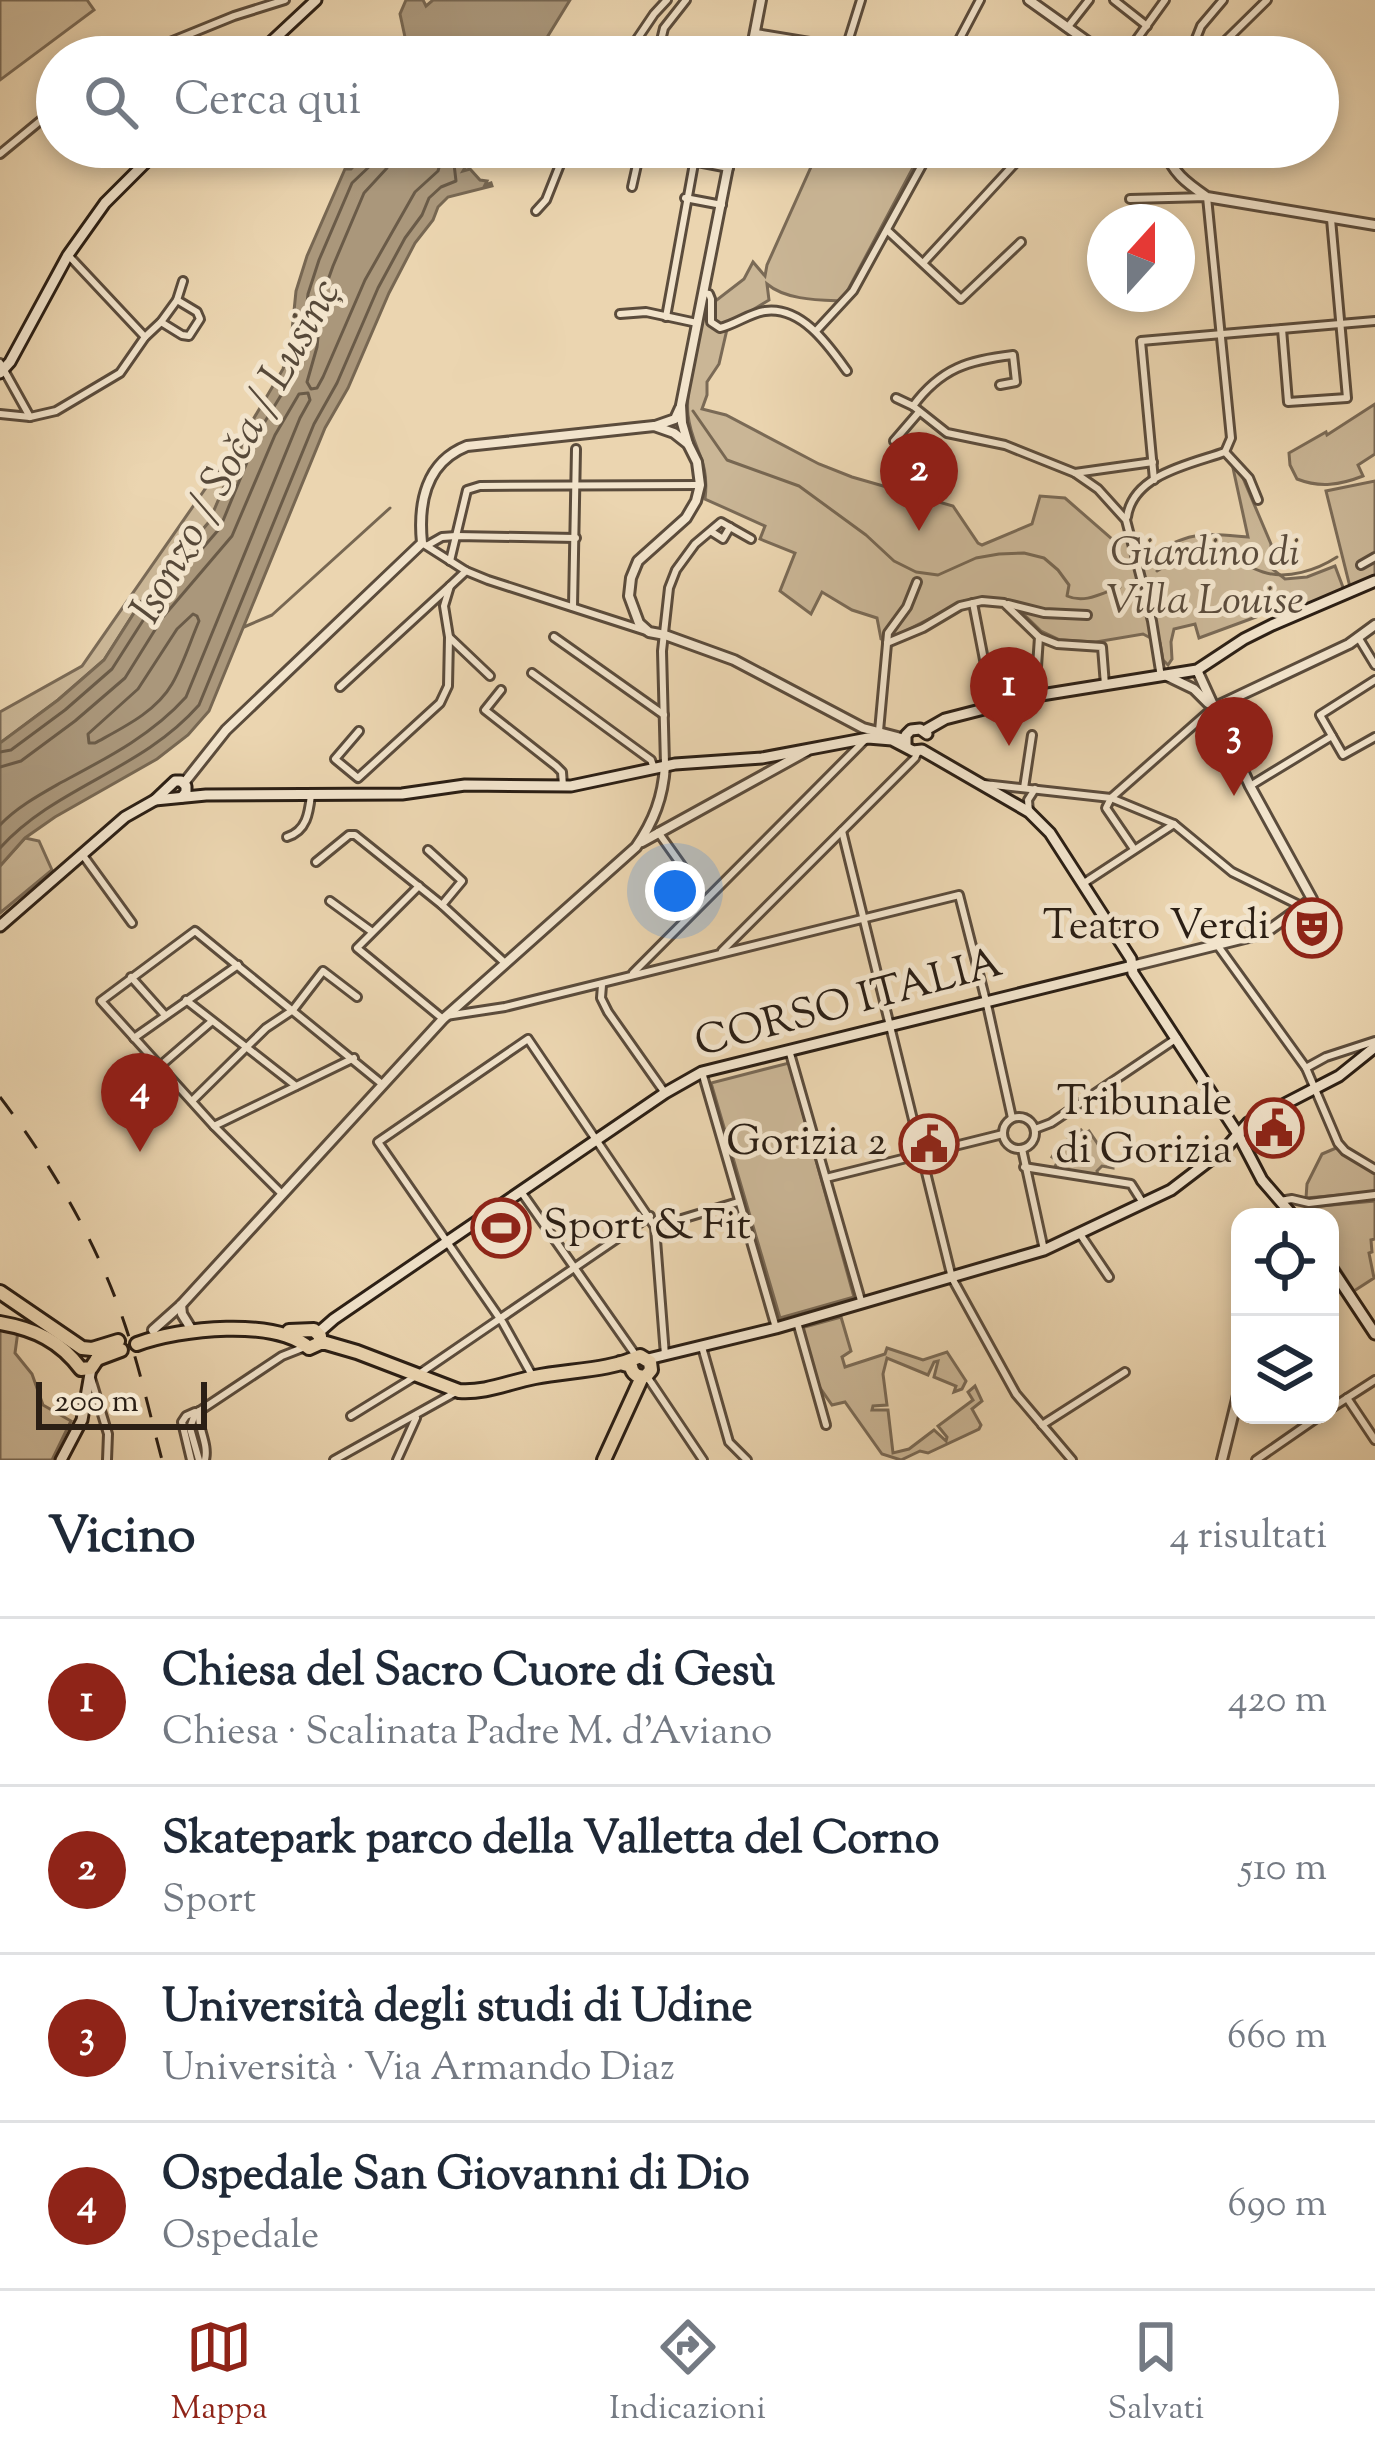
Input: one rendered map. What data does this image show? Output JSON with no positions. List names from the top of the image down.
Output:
{
  "streets": {
    "main road": ["CORSO ITALIA"]
  },
  "water": ["Isonzo / Soča / Lusinç"],
  "parks": ["Giardino di Villa Louise"],
  "places": {
    "theatre": ["Teatro Verdi"],
    "public building": ["Tribunale di Gorizia", "Gorizia 2"],
    "sports": ["Sport & Fit"]
  },
  "scale_bar": "200 m",
  "north": "top",
  "page": {
    "search": "Cerca qui",
    "pins": [
      "2",
      "1",
      "3",
      "4"
    ],
    "scale": "200 m",
    "heading": ["Vicino", "4 risultati"],
    "list": [
      {
        "mark": "1",
        "name": "Chiesa del Sacro Cuore di Gesù",
        "note": "Chiesa · Scalinata Padre M. d'Aviano",
        "value": "420 m"
      },
      {
        "mark": "2",
        "name": "Skatepark parco della Valletta del Corno",
        "note": "Sport",
        "value": "510 m"
      },
      {
        "mark": "3",
        "name": "Università degli studi di Udine",
        "note": "Università · Via Armando Diaz",
        "value": "660 m"
      },
      {
        "mark": "4",
        "name": "Ospedale San Giovanni di Dio",
        "note": "Ospedale",
        "value": "690 m"
      }
    ],
    "nav": ["Mappa", "Indicazioni", "Salvati"]
  }
}
